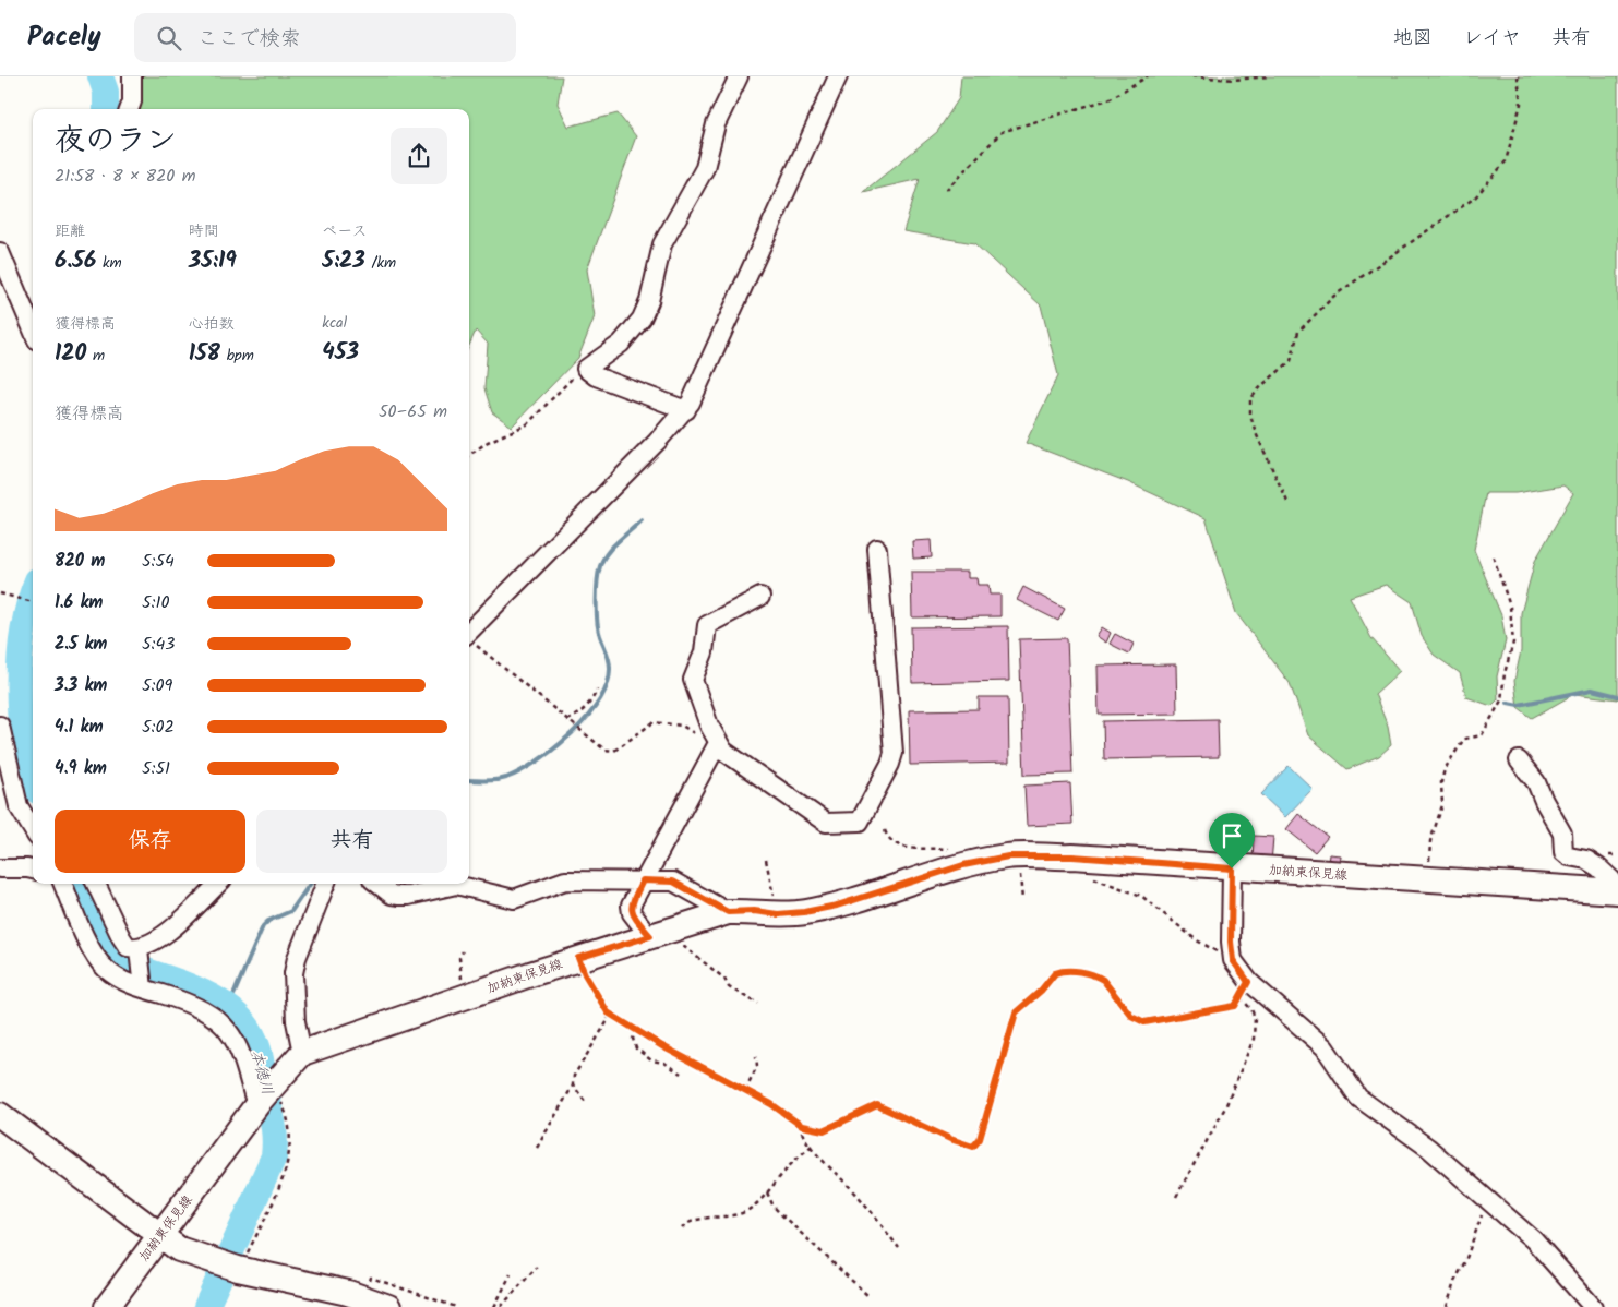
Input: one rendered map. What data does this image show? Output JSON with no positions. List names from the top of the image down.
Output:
{
  "streets": {
    "main road": ["加納東保見線"]
  },
  "water": ["本徳川"],
  "page": {
    "header": "Pacely",
    "search": "ここで検索",
    "nav": ["地図", "レイヤ", "共有"],
    "heading": ["夜のラン", "21:58 · 8 × 820 m"],
    "stats": [
      ["距離", "6.56 km"],
      ["時間", "35:19"],
      ["ペース", "5:23 /km"],
      ["獲得標高", "120 m"],
      ["心拍数", "158 bpm"],
      ["kcal", "453"]
    ],
    "chart": ["獲得標高", "50–65 m"],
    "list": [
      {
        "name": "820 m",
        "note": "5:54"
      },
      {
        "name": "1.6 km",
        "note": "5:10"
      },
      {
        "name": "2.5 km",
        "note": "5:43"
      },
      {
        "name": "3.3 km",
        "note": "5:09"
      },
      {
        "name": "4.1 km",
        "note": "5:02"
      },
      {
        "name": "4.9 km",
        "note": "5:51"
      }
    ],
    "buttons": ["保存", "共有"]
  }
}
